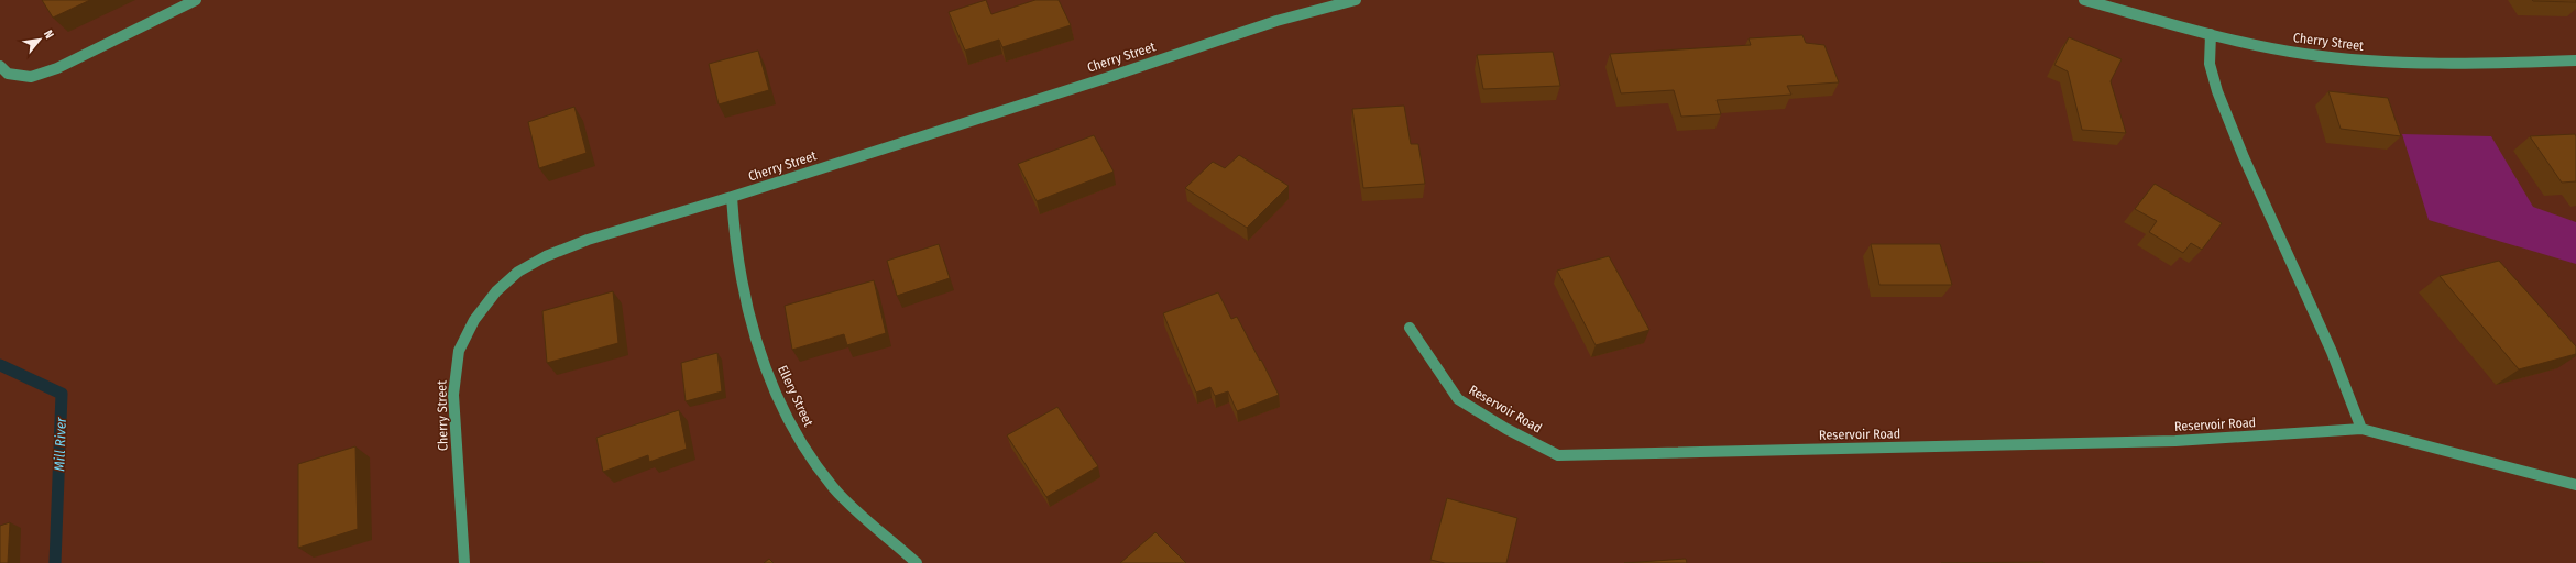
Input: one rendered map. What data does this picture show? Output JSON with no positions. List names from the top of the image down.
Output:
{
  "streets": {
    "street": ["Cherry Street", "Ellery Street", "Reservoir Road"]
  },
  "crossings": [
    ["Cherry Street", "Ellery Street"]
  ],
  "water": ["Mill River"],
  "north": "top right"
}
